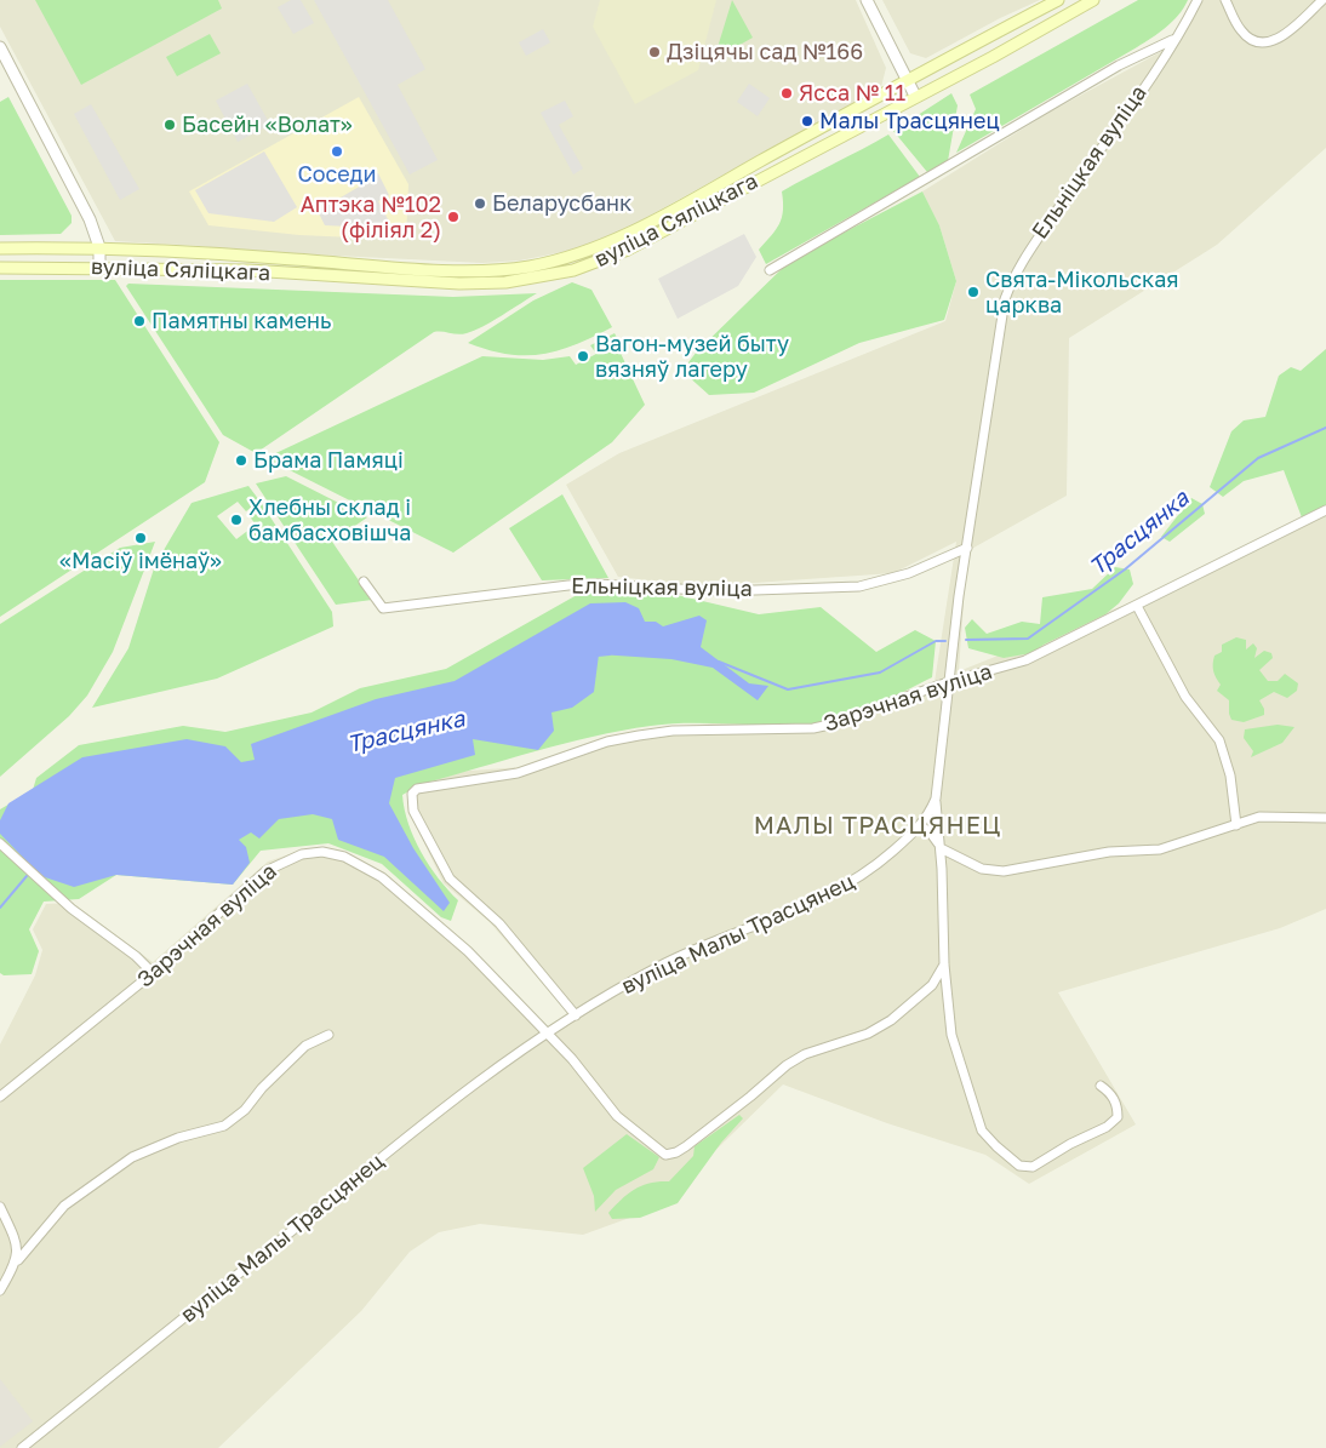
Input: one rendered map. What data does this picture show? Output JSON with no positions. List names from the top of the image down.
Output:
{
  "streets": {
    "main road": ["вуліца Сяліцкага"],
    "street": ["Ельніцкая вуліца", "Зарэчная вуліца", "вуліца Малы Трасцянец"]
  },
  "crossings": [
    ["Ельніцкая вуліца", "Зарэчная вуліца"],
    ["Ельніцкая вуліца", "вуліца Малы Трасцянец"],
    ["Зарэчная вуліца", "вуліца Малы Трасцянец"]
  ],
  "districts": ["МАЛЫ ТРАСЦЯНЕЦ"],
  "water": ["Трасцянка"],
  "places": [
    "Дзіцячы сад №166",
    "Ясса № 11",
    "Малы Трасцянец",
    "Басейн «Волат»",
    "Соседи",
    "Беларусбанк",
    "Аптэка №102 (філіял 2)",
    "Свята-Мікольская царква",
    "Памятны камень",
    "Вагон-музей быту вязняў лагеру",
    "Брама Памяці",
    "Хлебны склад і бамбасховішча",
    "«Масіў імёнаў»"
  ]
}
